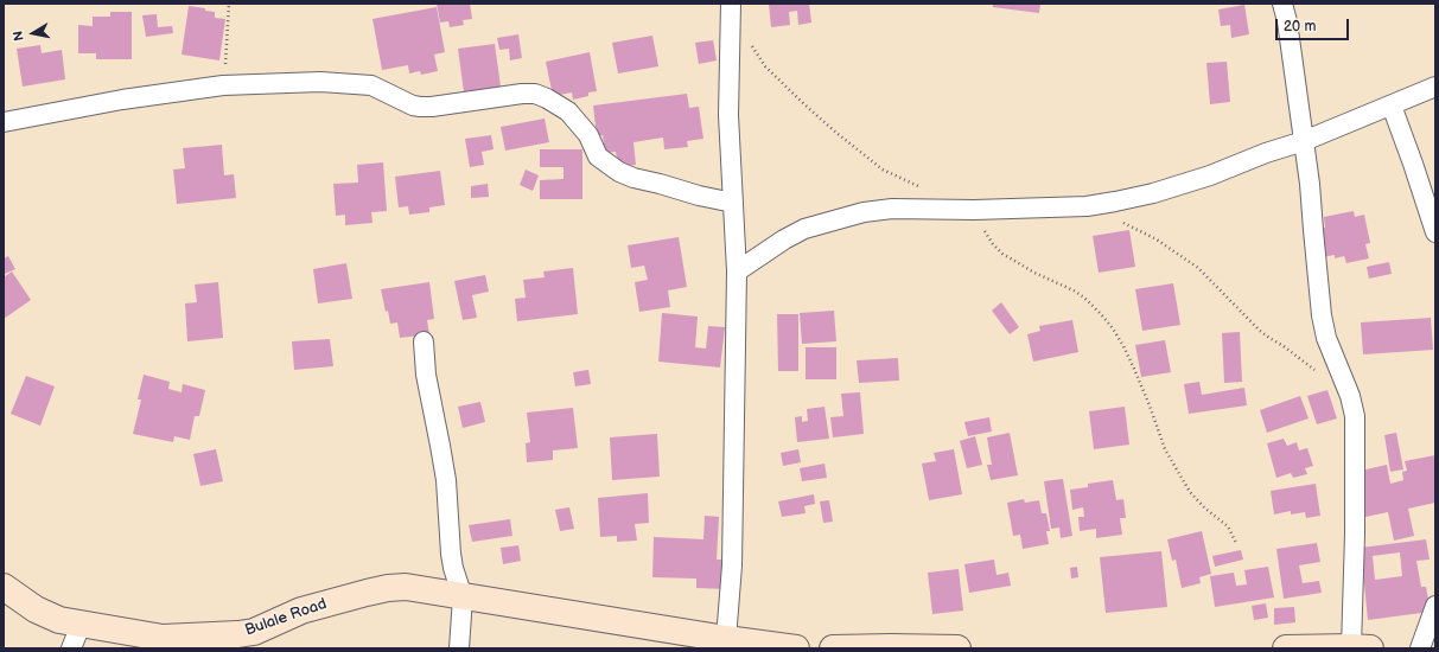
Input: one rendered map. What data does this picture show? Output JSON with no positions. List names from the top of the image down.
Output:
{
  "streets": {
    "street": ["Bulale Road"]
  },
  "scale_bar": "20 m",
  "north": "left"
}
